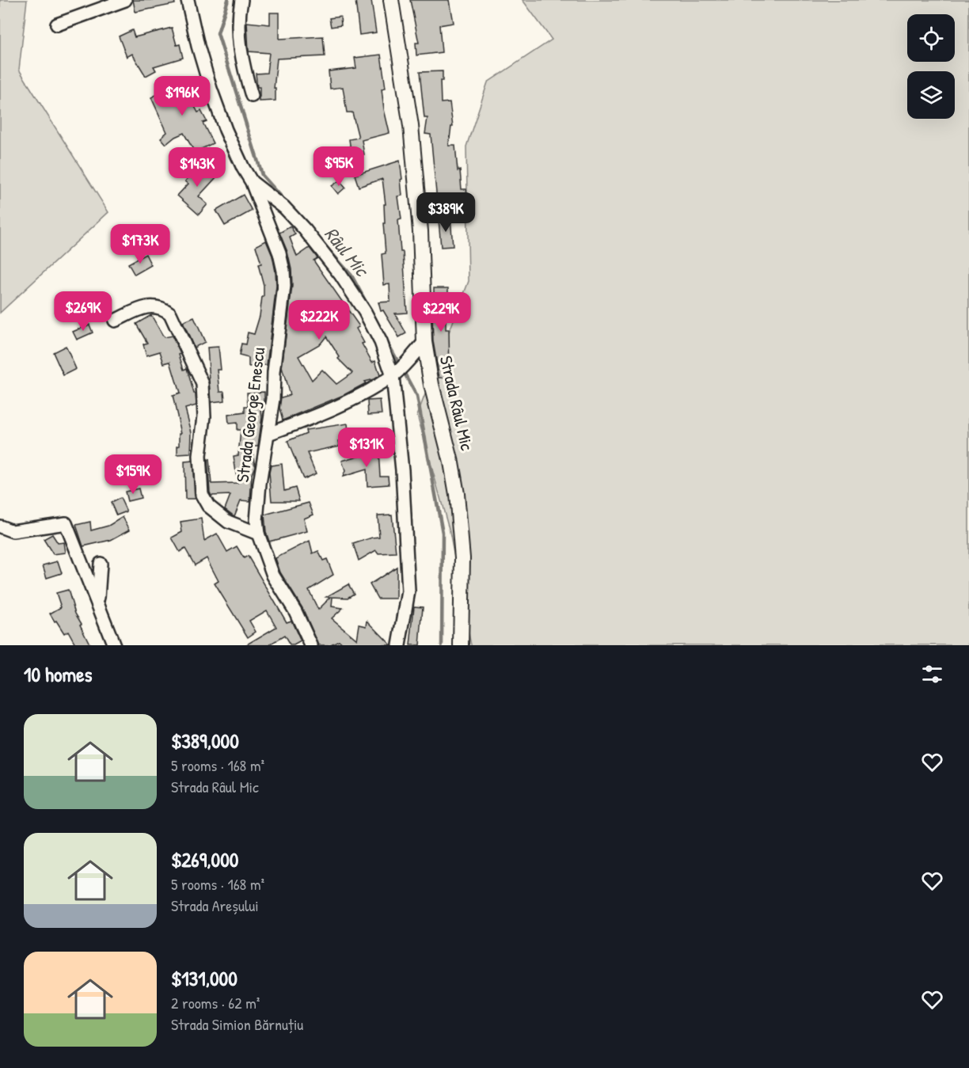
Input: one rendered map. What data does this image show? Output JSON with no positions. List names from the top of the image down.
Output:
{
  "streets": {
    "street": ["Strada Râul Mic", "Strada George Enescu"]
  },
  "water": ["Râul Mic"],
  "page": {
    "price": [
      "$196K",
      "$95K",
      "$143K",
      "$389K",
      "$173K",
      "$269K",
      "$229K",
      "$222K",
      "$131K",
      "$159K"
    ],
    "heading": "10 homes",
    "list": [
      {
        "name": "$389,000",
        "note": "5 rooms · 168 m² · Strada Râul Mic"
      },
      {
        "name": "$269,000",
        "note": "5 rooms · 168 m² · Strada Areșului"
      },
      {
        "name": "$131,000",
        "note": "2 rooms · 62 m² · Strada Simion Bărnuțiu"
      }
    ]
  }
}
